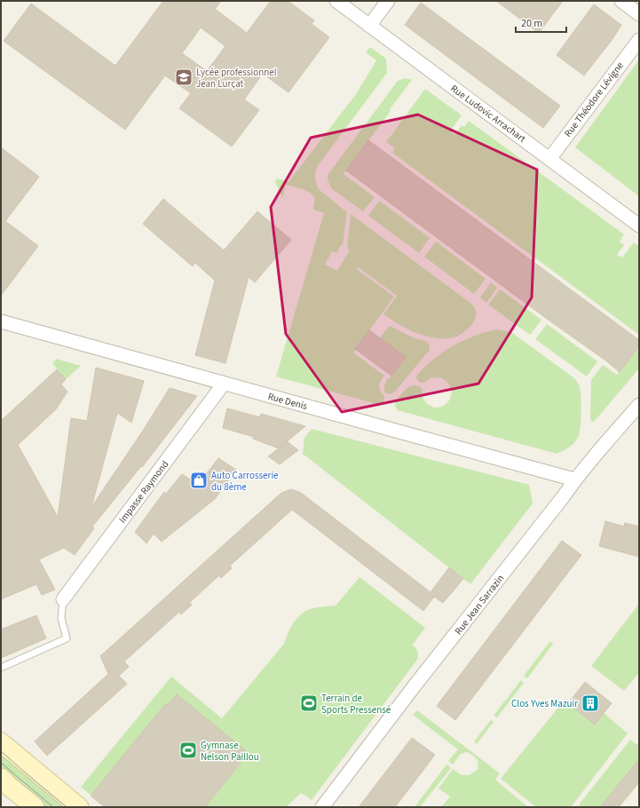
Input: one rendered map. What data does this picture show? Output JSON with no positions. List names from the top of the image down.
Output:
{
  "streets": {
    "street": [
      "Rue Théodore Lévigne",
      "Rue Ludovic Arrachart",
      "Rue Denis",
      "Impasse Raymond",
      "Rue Jean Sarrazin"
    ]
  },
  "crossings": [
    ["Rue Théodore Lévigne", "Rue Ludovic Arrachart"],
    ["Rue Denis", "Impasse Raymond"],
    ["Rue Denis", "Rue Jean Sarrazin"]
  ],
  "places": {
    "school or university": ["Lycée professionnel Jean Lurçat"],
    "shop": ["Auto Carrosserie du 8ème"],
    "sports": ["Terrain de Sports Pressensé", "Gymnase Nelson Paillou"],
    "building": ["Clos Yves Mazuir"]
  },
  "scale_bar": "20 m"
}
